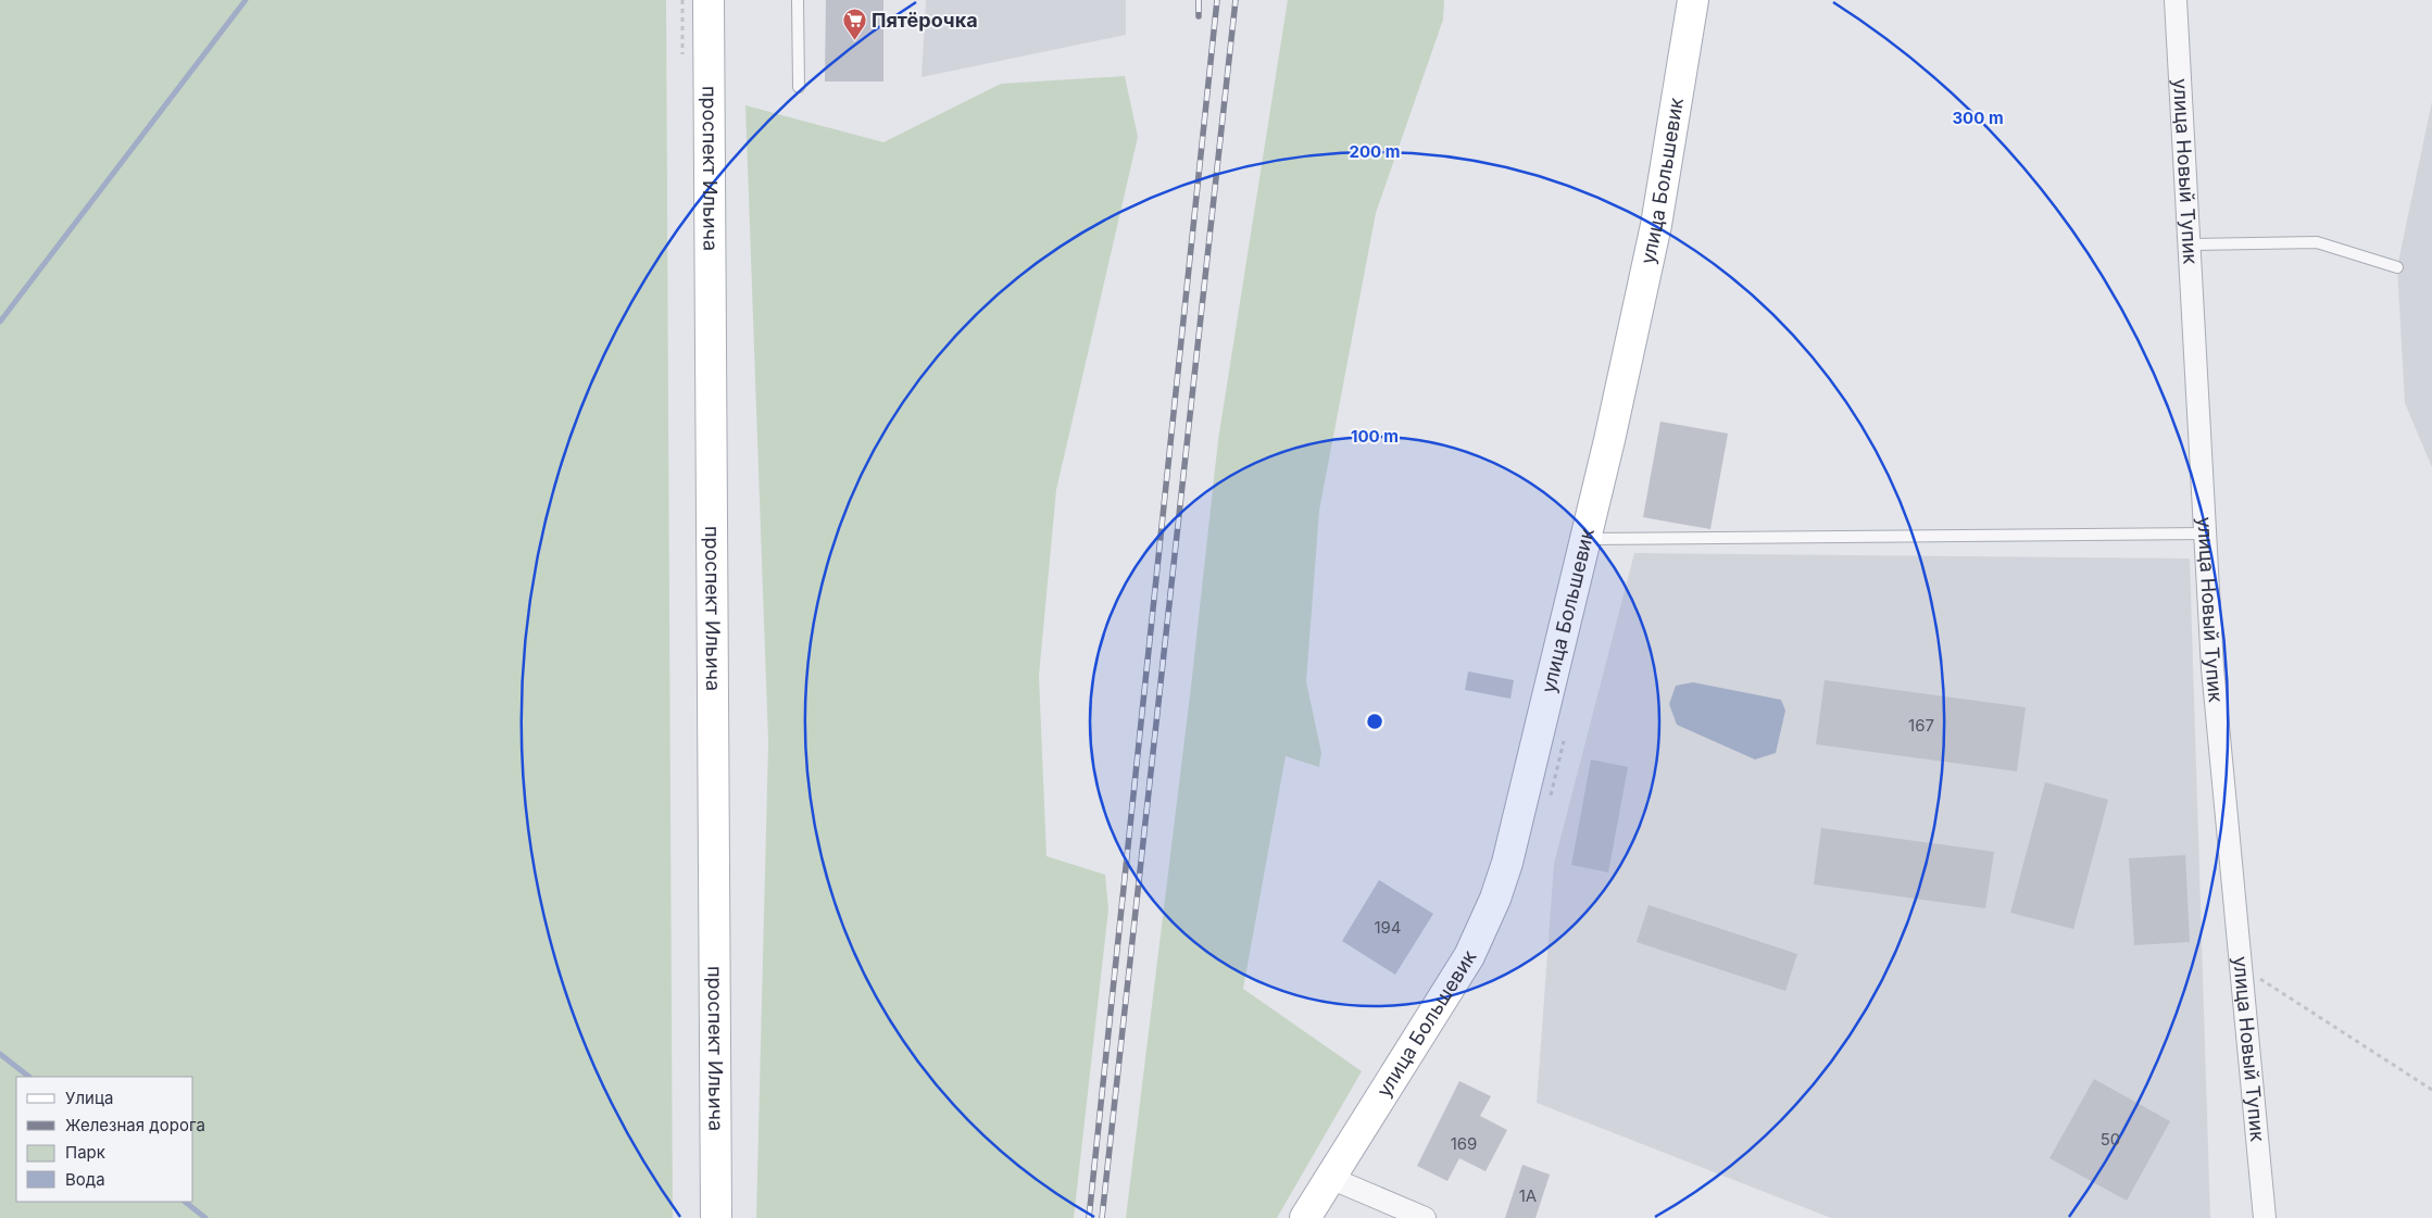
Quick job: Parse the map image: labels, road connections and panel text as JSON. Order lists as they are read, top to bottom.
{
  "streets": {
    "main road": ["проспект Ильича", "улица Большевик"],
    "street": ["улица Новый Тупик"]
  },
  "places": {
    "supermarket": ["Пятёрочка"]
  },
  "house_numbers": [
    "167",
    "194",
    "50",
    "169",
    "1А"
  ],
  "legend": [
    "Улица",
    "Железная дорога",
    "Парк",
    "Вода"
  ],
  "rings": ["300 m", "200 m", "100 m"]
}
